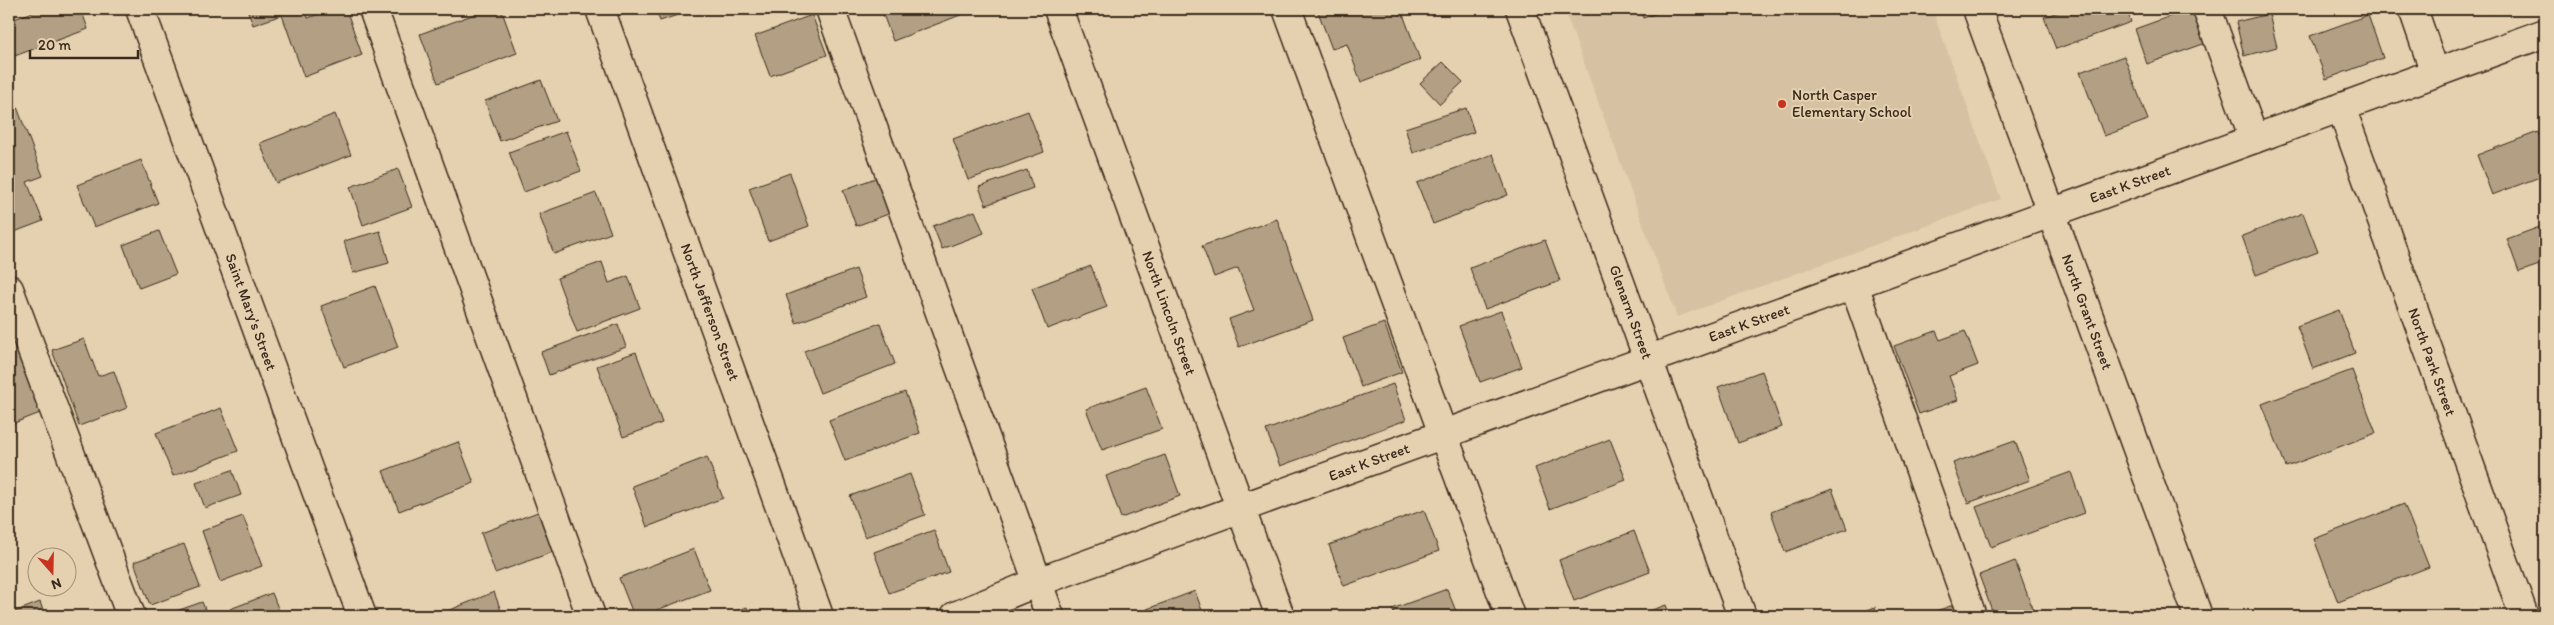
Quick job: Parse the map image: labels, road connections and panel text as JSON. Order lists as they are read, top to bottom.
{
  "streets": {
    "street": [
      "East K Street",
      "Saint Mary's Street",
      "North Jefferson Street",
      "Glenarm Street",
      "North Grant Street",
      "North Lincoln Street",
      "North Park Street"
    ]
  },
  "crossings": [
    ["East K Street", "Glenarm Street"],
    ["East K Street", "North Grant Street"],
    ["East K Street", "North Lincoln Street"],
    ["East K Street", "North Park Street"]
  ],
  "places": ["North Casper Elementary School"],
  "scale_bar": "20 m",
  "north": "bottom"
}
